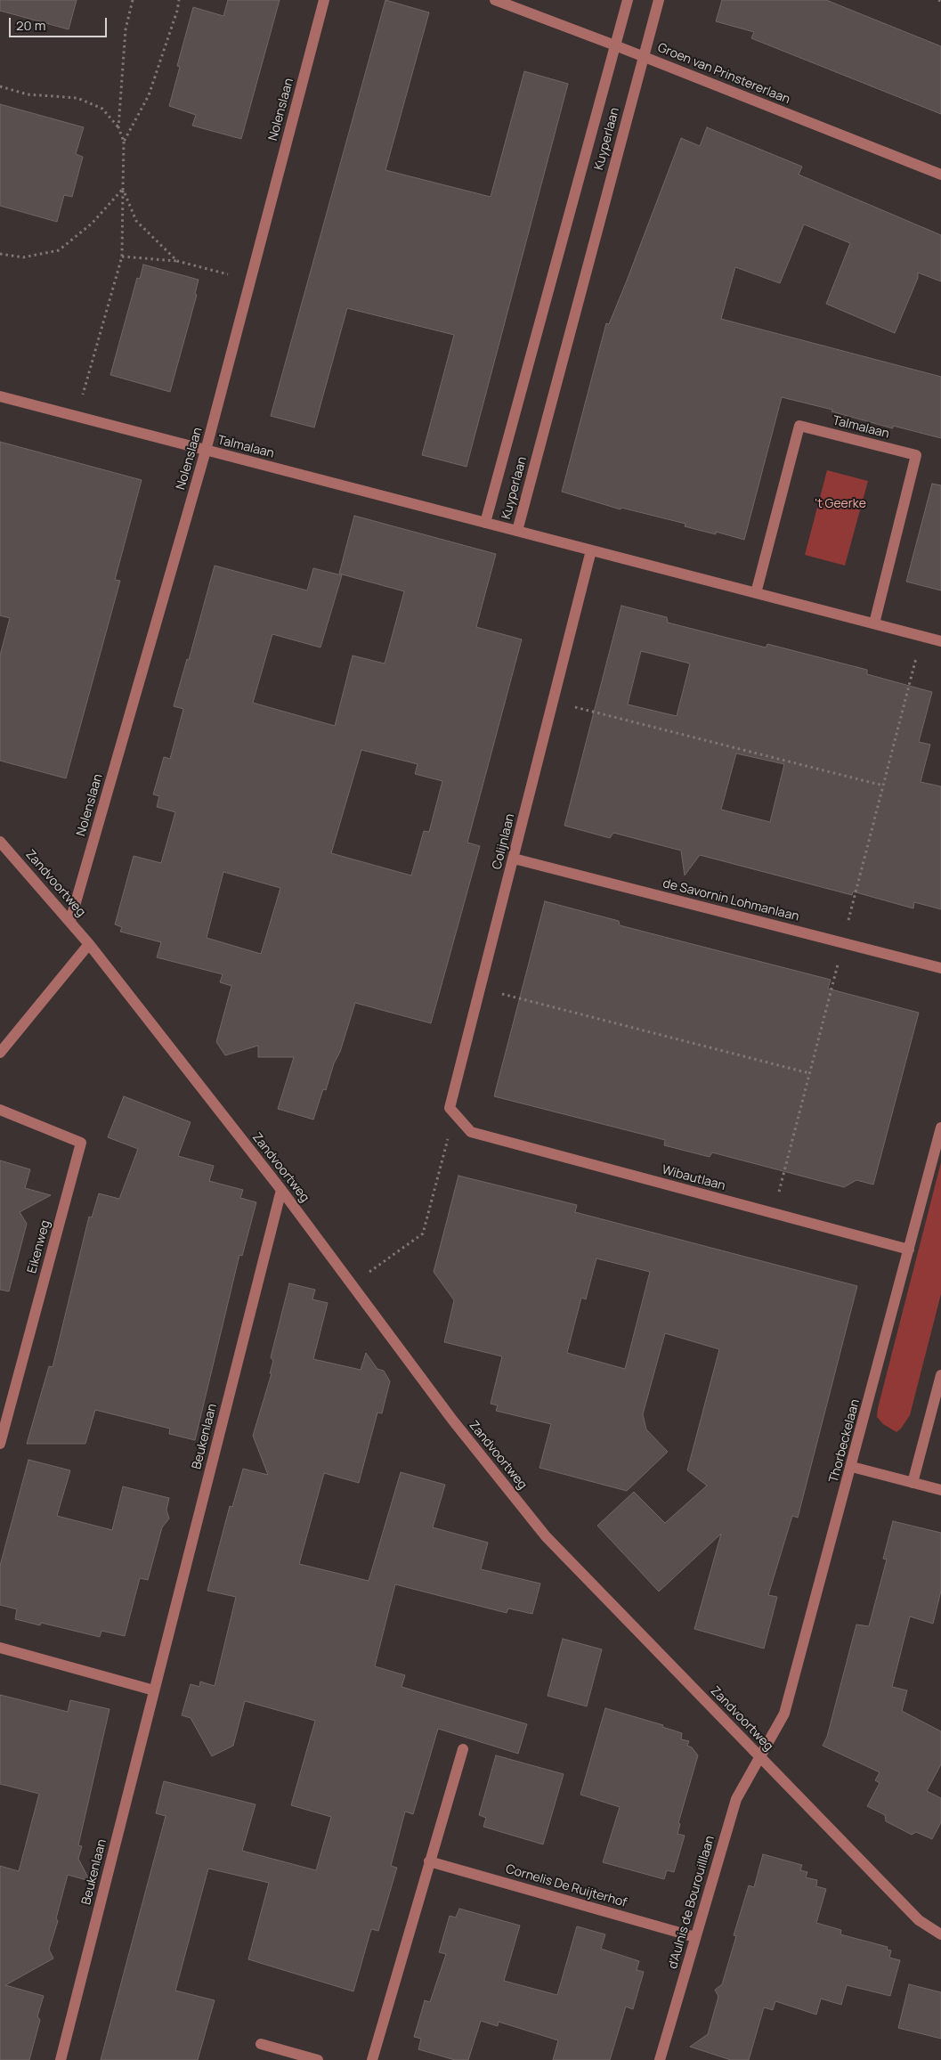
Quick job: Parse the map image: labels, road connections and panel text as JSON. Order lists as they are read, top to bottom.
{
  "streets": {
    "street": [
      "Groen van Prinstererlaan",
      "Nolenslaan",
      "Kuyperlaan",
      "Talmalaan",
      "Colijnlaan",
      "Zandvoortweg",
      "de Savornin Lohmanlaan",
      "Wibautlaan",
      "Eikenweg",
      "Beukenlaan",
      "Thorbeckelaan",
      "Cornelis De Ruijterhof",
      "d'Aulnis de Bourouilllaan"
    ]
  },
  "crossings": [
    ["Groen van Prinstererlaan", "Kuyperlaan"],
    ["Nolenslaan", "Talmalaan"],
    ["Nolenslaan", "Zandvoortweg"],
    ["Kuyperlaan", "Talmalaan"],
    ["Colijnlaan", "de Savornin Lohmanlaan"],
    ["Colijnlaan", "Wibautlaan"],
    ["Zandvoortweg", "Beukenlaan"],
    ["Zandvoortweg", "Thorbeckelaan"],
    ["Zandvoortweg", "d'Aulnis de Bourouilllaan"],
    ["Wibautlaan", "Thorbeckelaan"],
    ["Thorbeckelaan", "d'Aulnis de Bourouilllaan"],
    ["Cornelis De Ruijterhof", "d'Aulnis de Bourouilllaan"]
  ],
  "parks": ["'t Geerke"],
  "scale_bar": "20 m"
}
